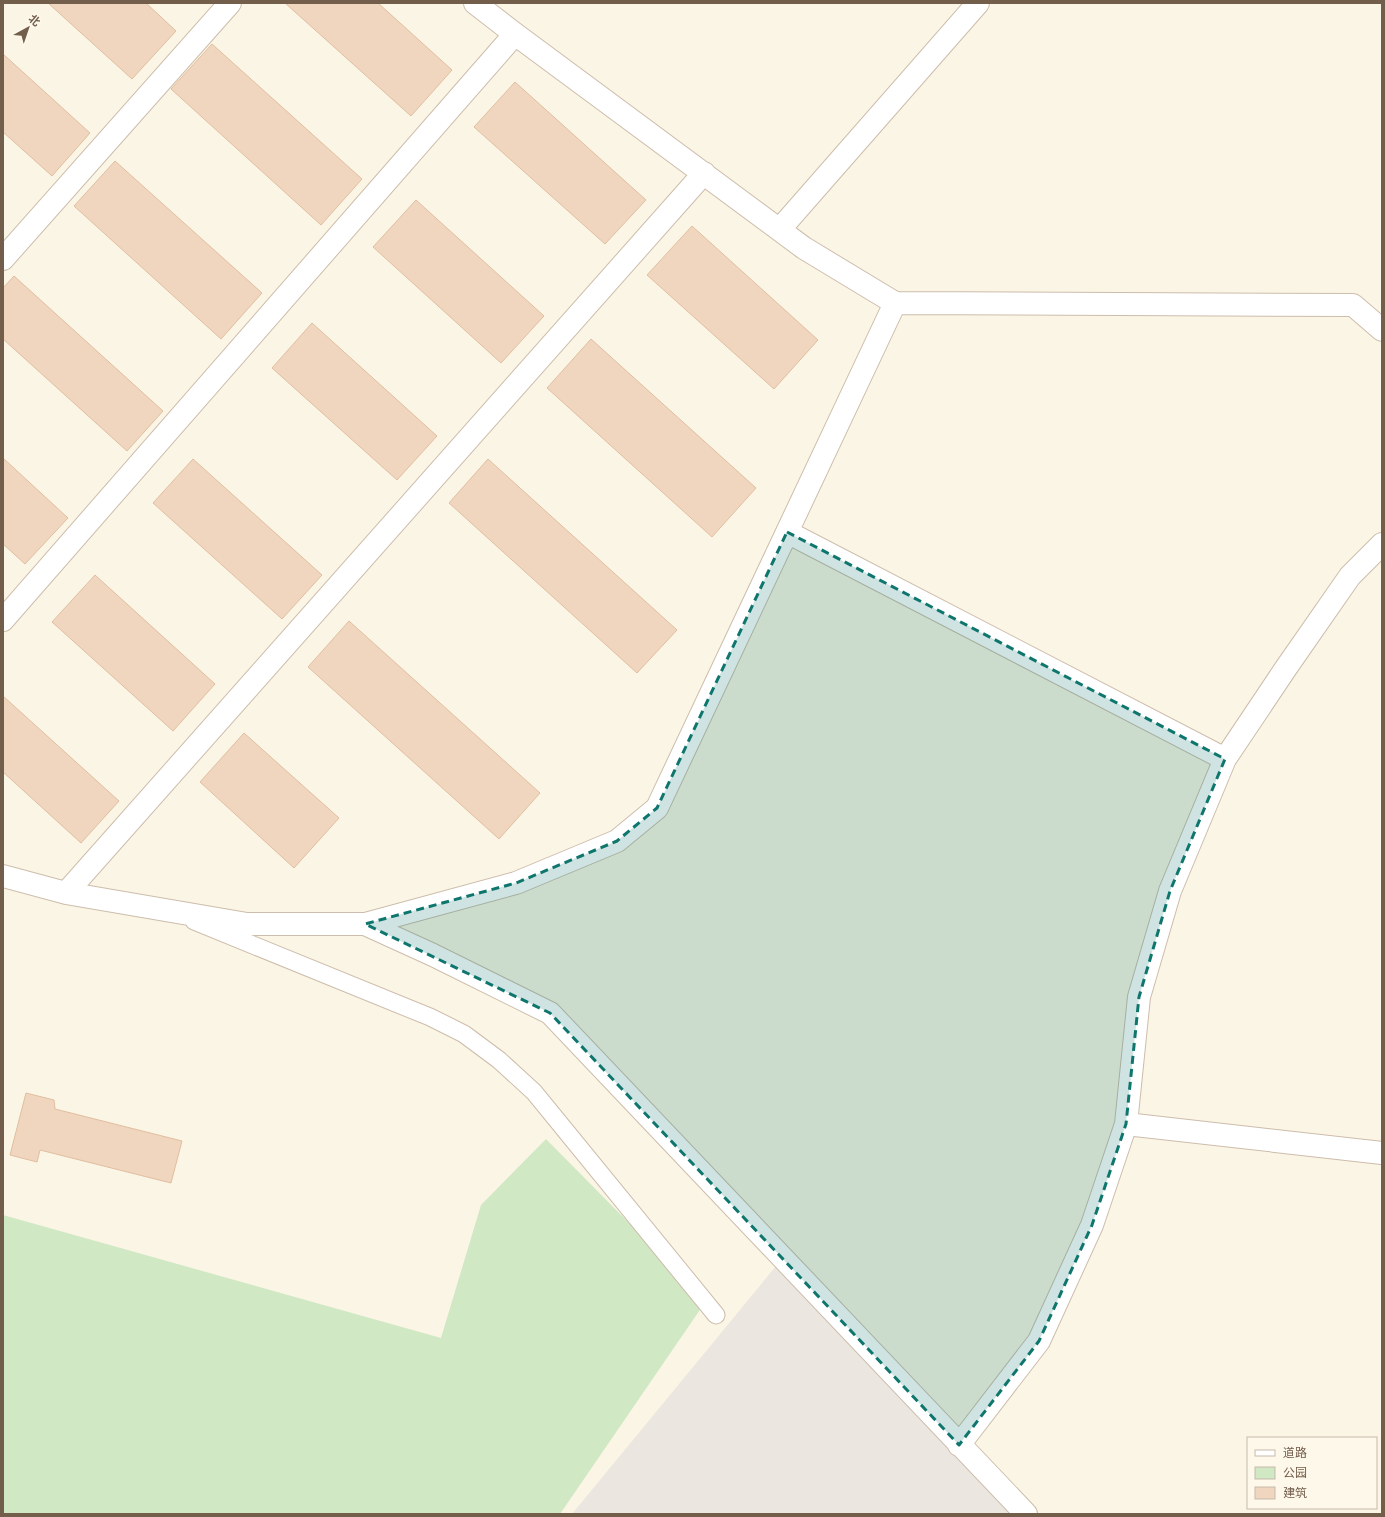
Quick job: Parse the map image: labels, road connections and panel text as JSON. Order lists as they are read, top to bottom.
{
  "legend": ["道路", "公园", "建筑"],
  "north": "top right"
}
